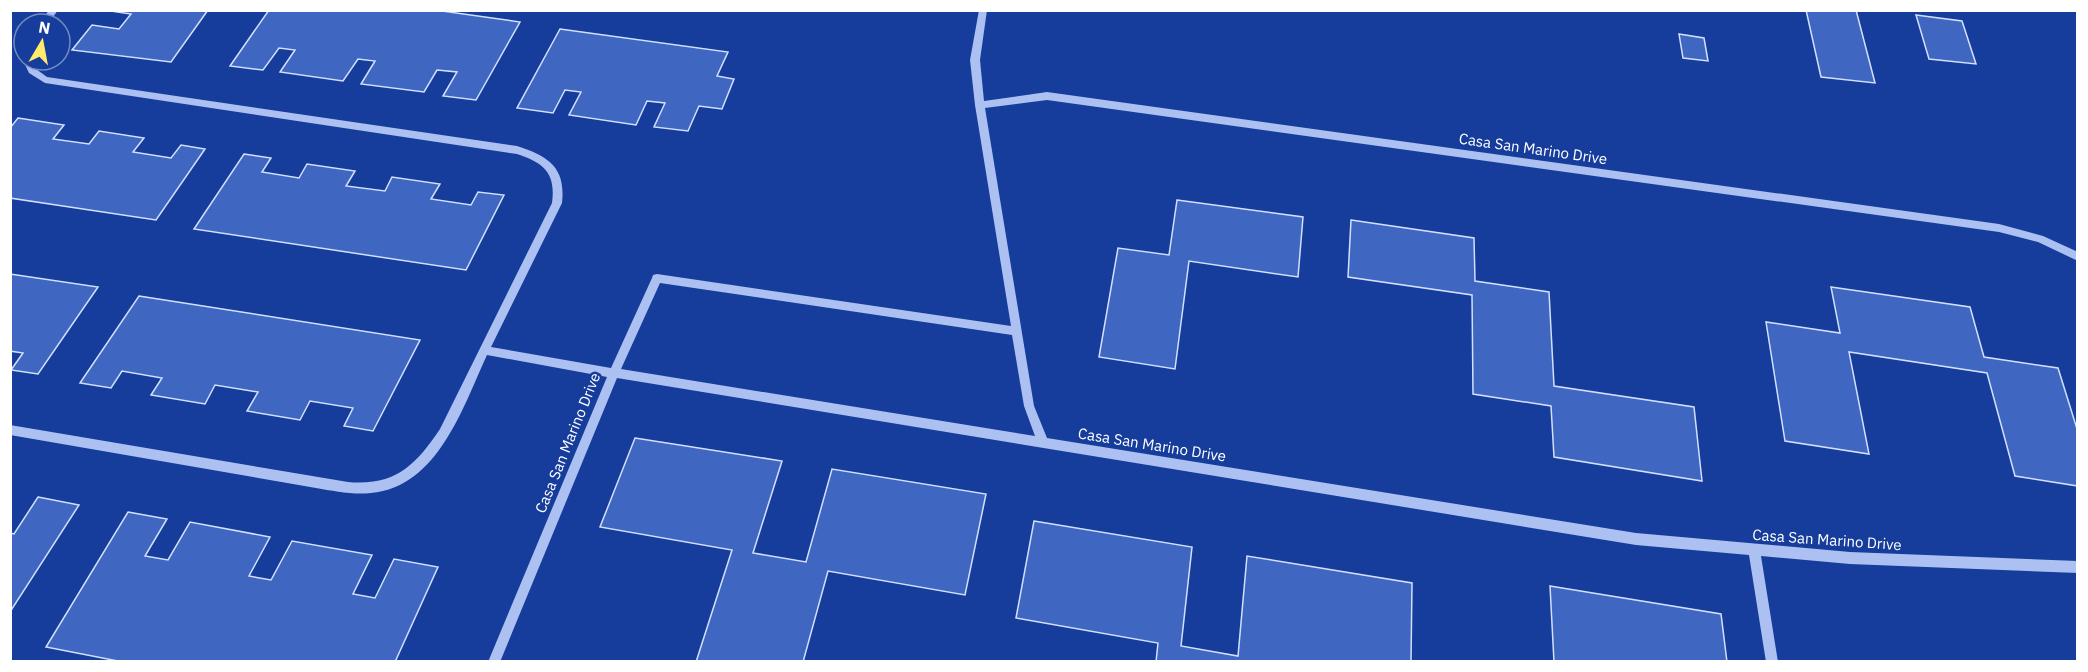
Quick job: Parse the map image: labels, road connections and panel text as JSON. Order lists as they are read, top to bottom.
{
  "streets": {
    "street": ["Casa San Marino Drive"]
  },
  "north": "top"
}
